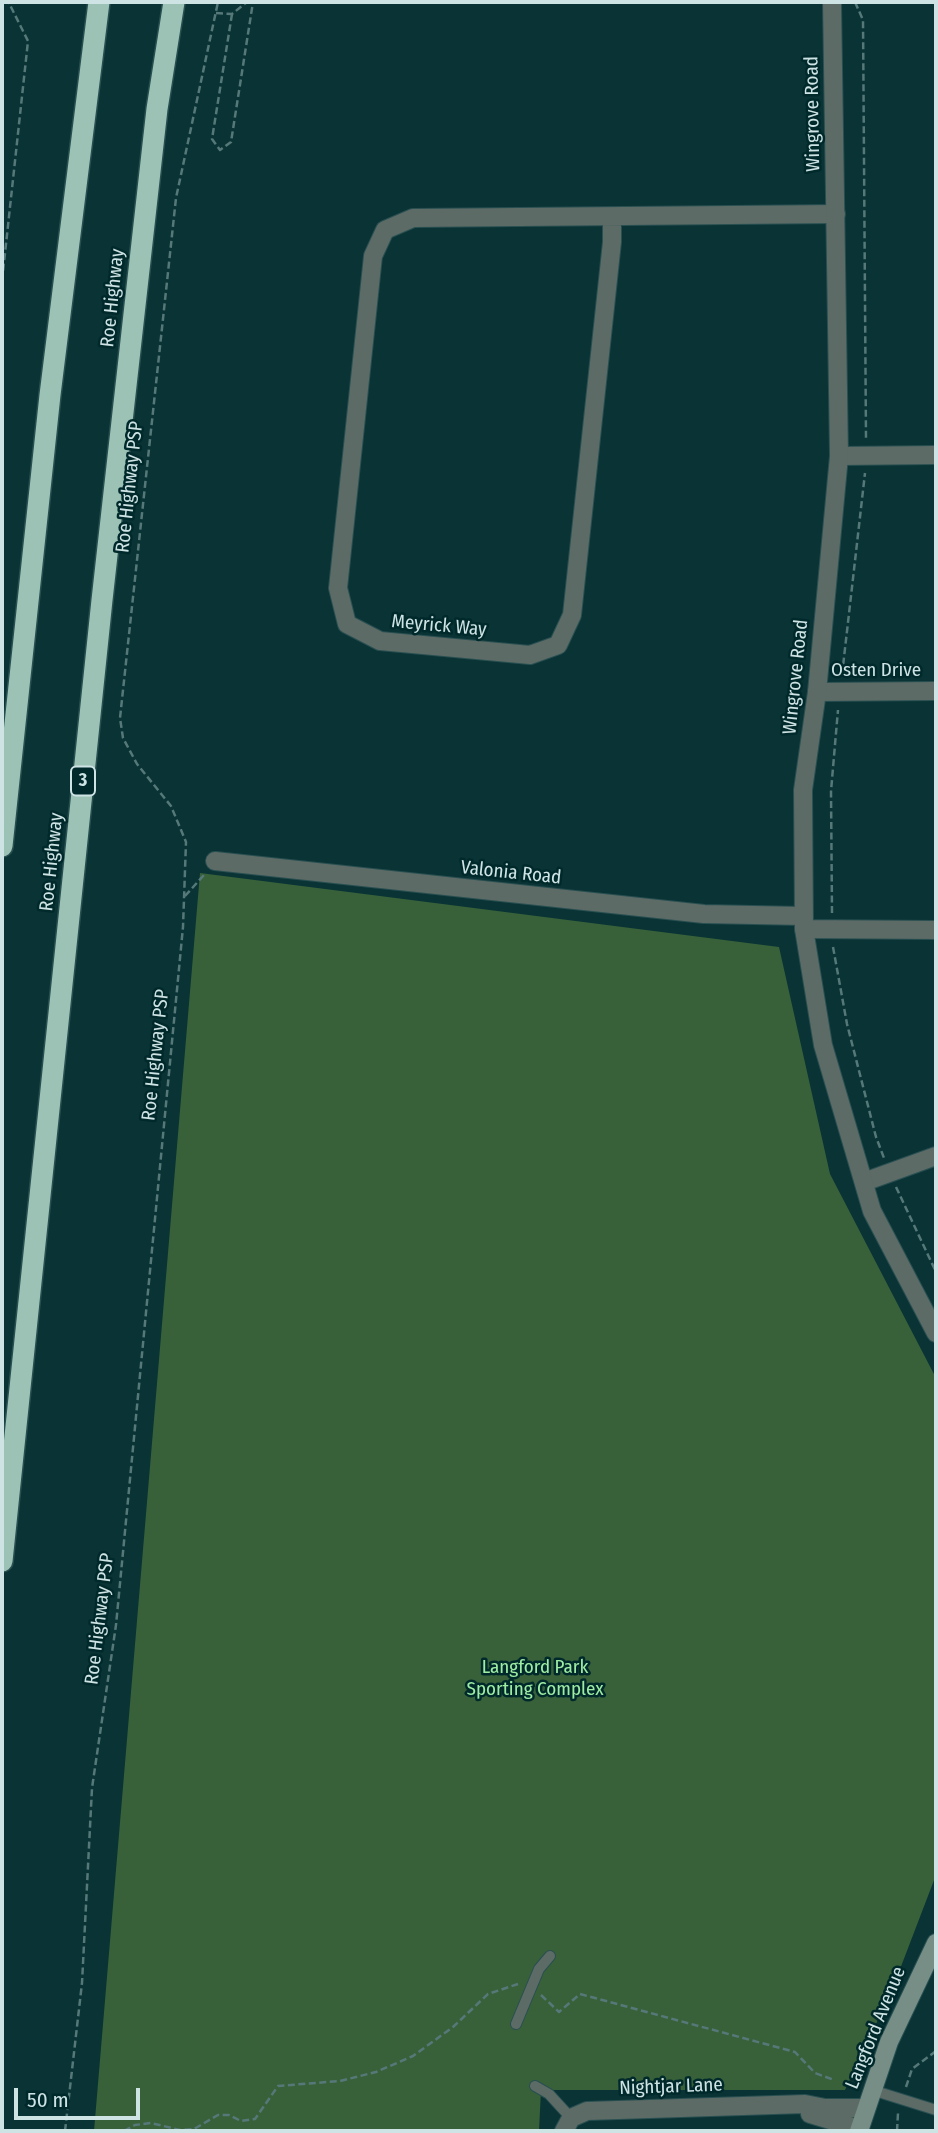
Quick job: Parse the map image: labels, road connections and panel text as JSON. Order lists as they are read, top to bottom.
{
  "streets": {
    "highway": ["Roe Highway", "3"],
    "main road": ["Langford Avenue"],
    "street": [
      "Wingrove Road",
      "Meyrick Way",
      "Osten Drive",
      "Valonia Road",
      "Nightjar Lane"
    ],
    "path": ["Roe Highway PSP"]
  },
  "crossings": [
    ["Wingrove Road", "Meyrick Way"],
    ["Wingrove Road", "Osten Drive"],
    ["Wingrove Road", "Valonia Road"],
    ["Langford Avenue", "Nightjar Lane"]
  ],
  "parks": ["Langford Park Sporting Complex"],
  "scale_bar": "50 m"
}
